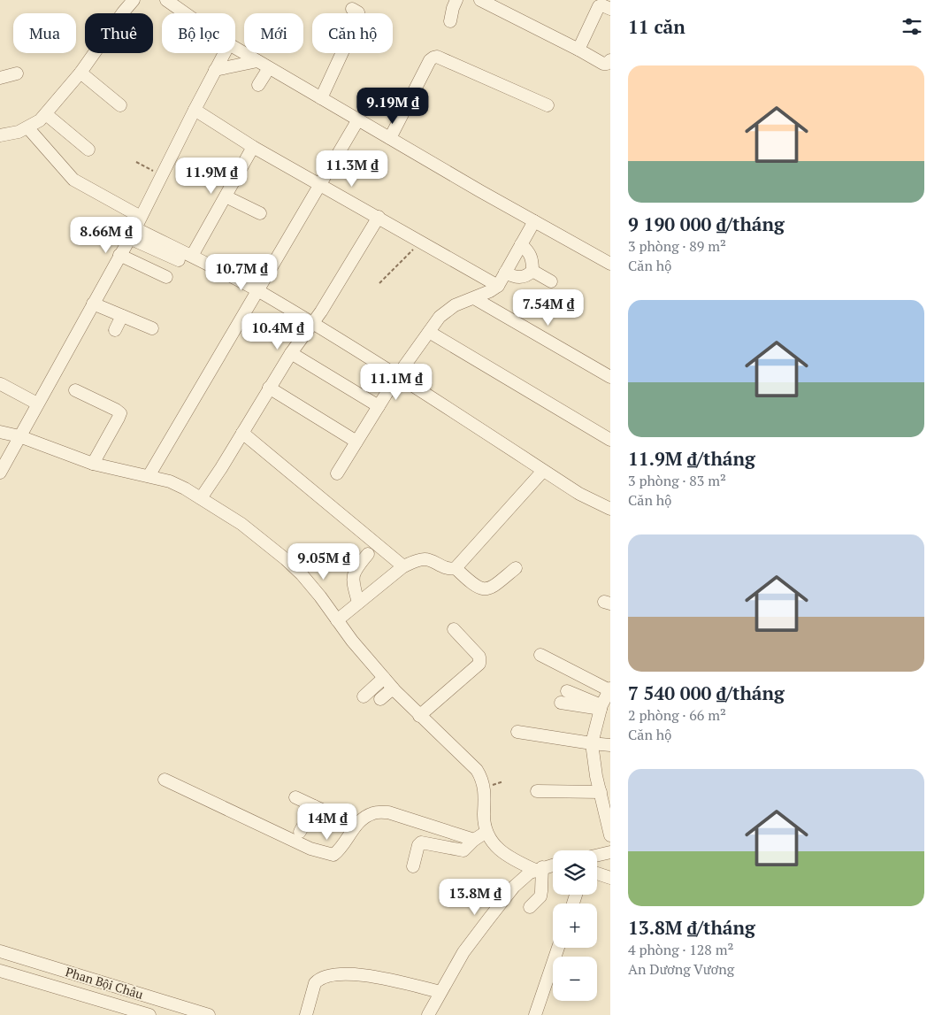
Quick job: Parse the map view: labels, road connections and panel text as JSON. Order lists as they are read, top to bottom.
{
  "streets": {
    "street": ["Phan Bội Châu"]
  },
  "page": {
    "heading": "11 căn",
    "chip": [
      "Mua",
      "Thuê",
      "Bộ lọc",
      "Mới",
      "Căn hộ"
    ],
    "list": [
      {
        "name": "9 190 000 ₫/tháng",
        "note": "3 phòng · 89 m² · Căn hộ"
      },
      {
        "name": "11.9M ₫/tháng",
        "note": "3 phòng · 83 m² · Căn hộ"
      },
      {
        "name": "7 540 000 ₫/tháng",
        "note": "2 phòng · 66 m² · Căn hộ"
      },
      {
        "name": "13.8M ₫/tháng",
        "note": "4 phòng · 128 m² · An Dương Vương"
      }
    ],
    "price": [
      "9.19M ₫",
      "11.3M ₫",
      "11.9M ₫",
      "8.66M ₫",
      "10.7M ₫",
      "7.54M ₫",
      "10.4M ₫",
      "11.1M ₫",
      "9.05M ₫",
      "14M ₫",
      "13.8M ₫"
    ],
    "map_buttons": ["+", "−"]
  }
}
